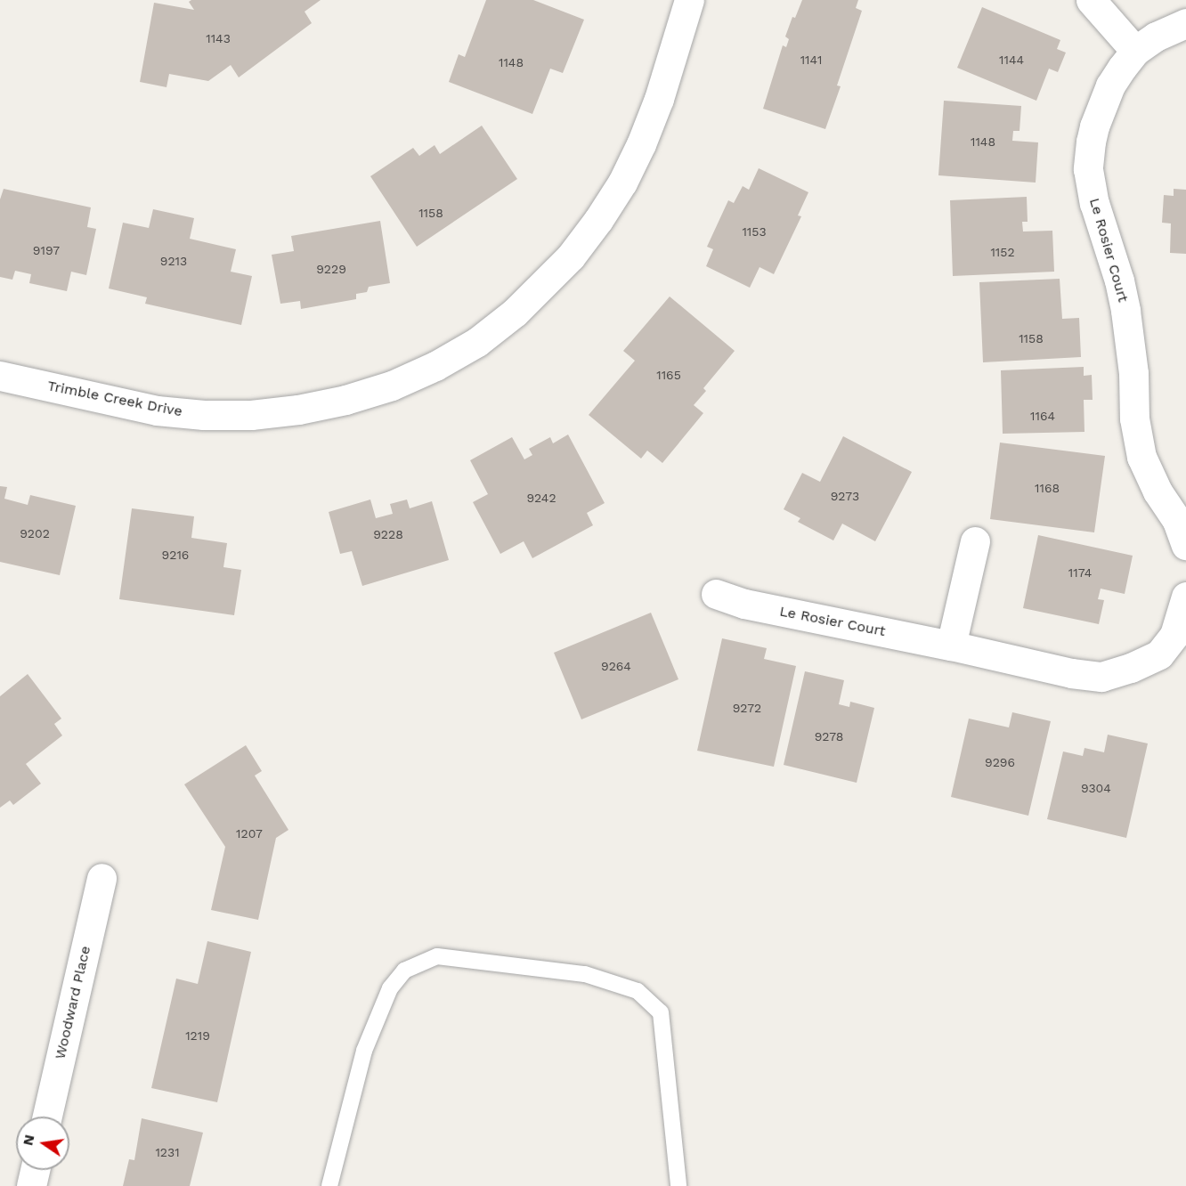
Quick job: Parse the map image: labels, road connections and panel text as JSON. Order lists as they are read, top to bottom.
{
  "streets": {
    "street": ["Le Rosier Court", "Trimble Creek Drive", "Woodward Place"]
  },
  "house_numbers": [
    "1143",
    "1141",
    "1144",
    "1148",
    "1148",
    "1158",
    "1153",
    "9197",
    "1152",
    "9213",
    "9229",
    "1158",
    "1165",
    "1164",
    "1168",
    "9273",
    "9242",
    "9202",
    "9228",
    "9216",
    "1174",
    "9264",
    "9272",
    "9278",
    "9296",
    "9304",
    "1207",
    "1219",
    "1231"
  ],
  "north": "left"
}
